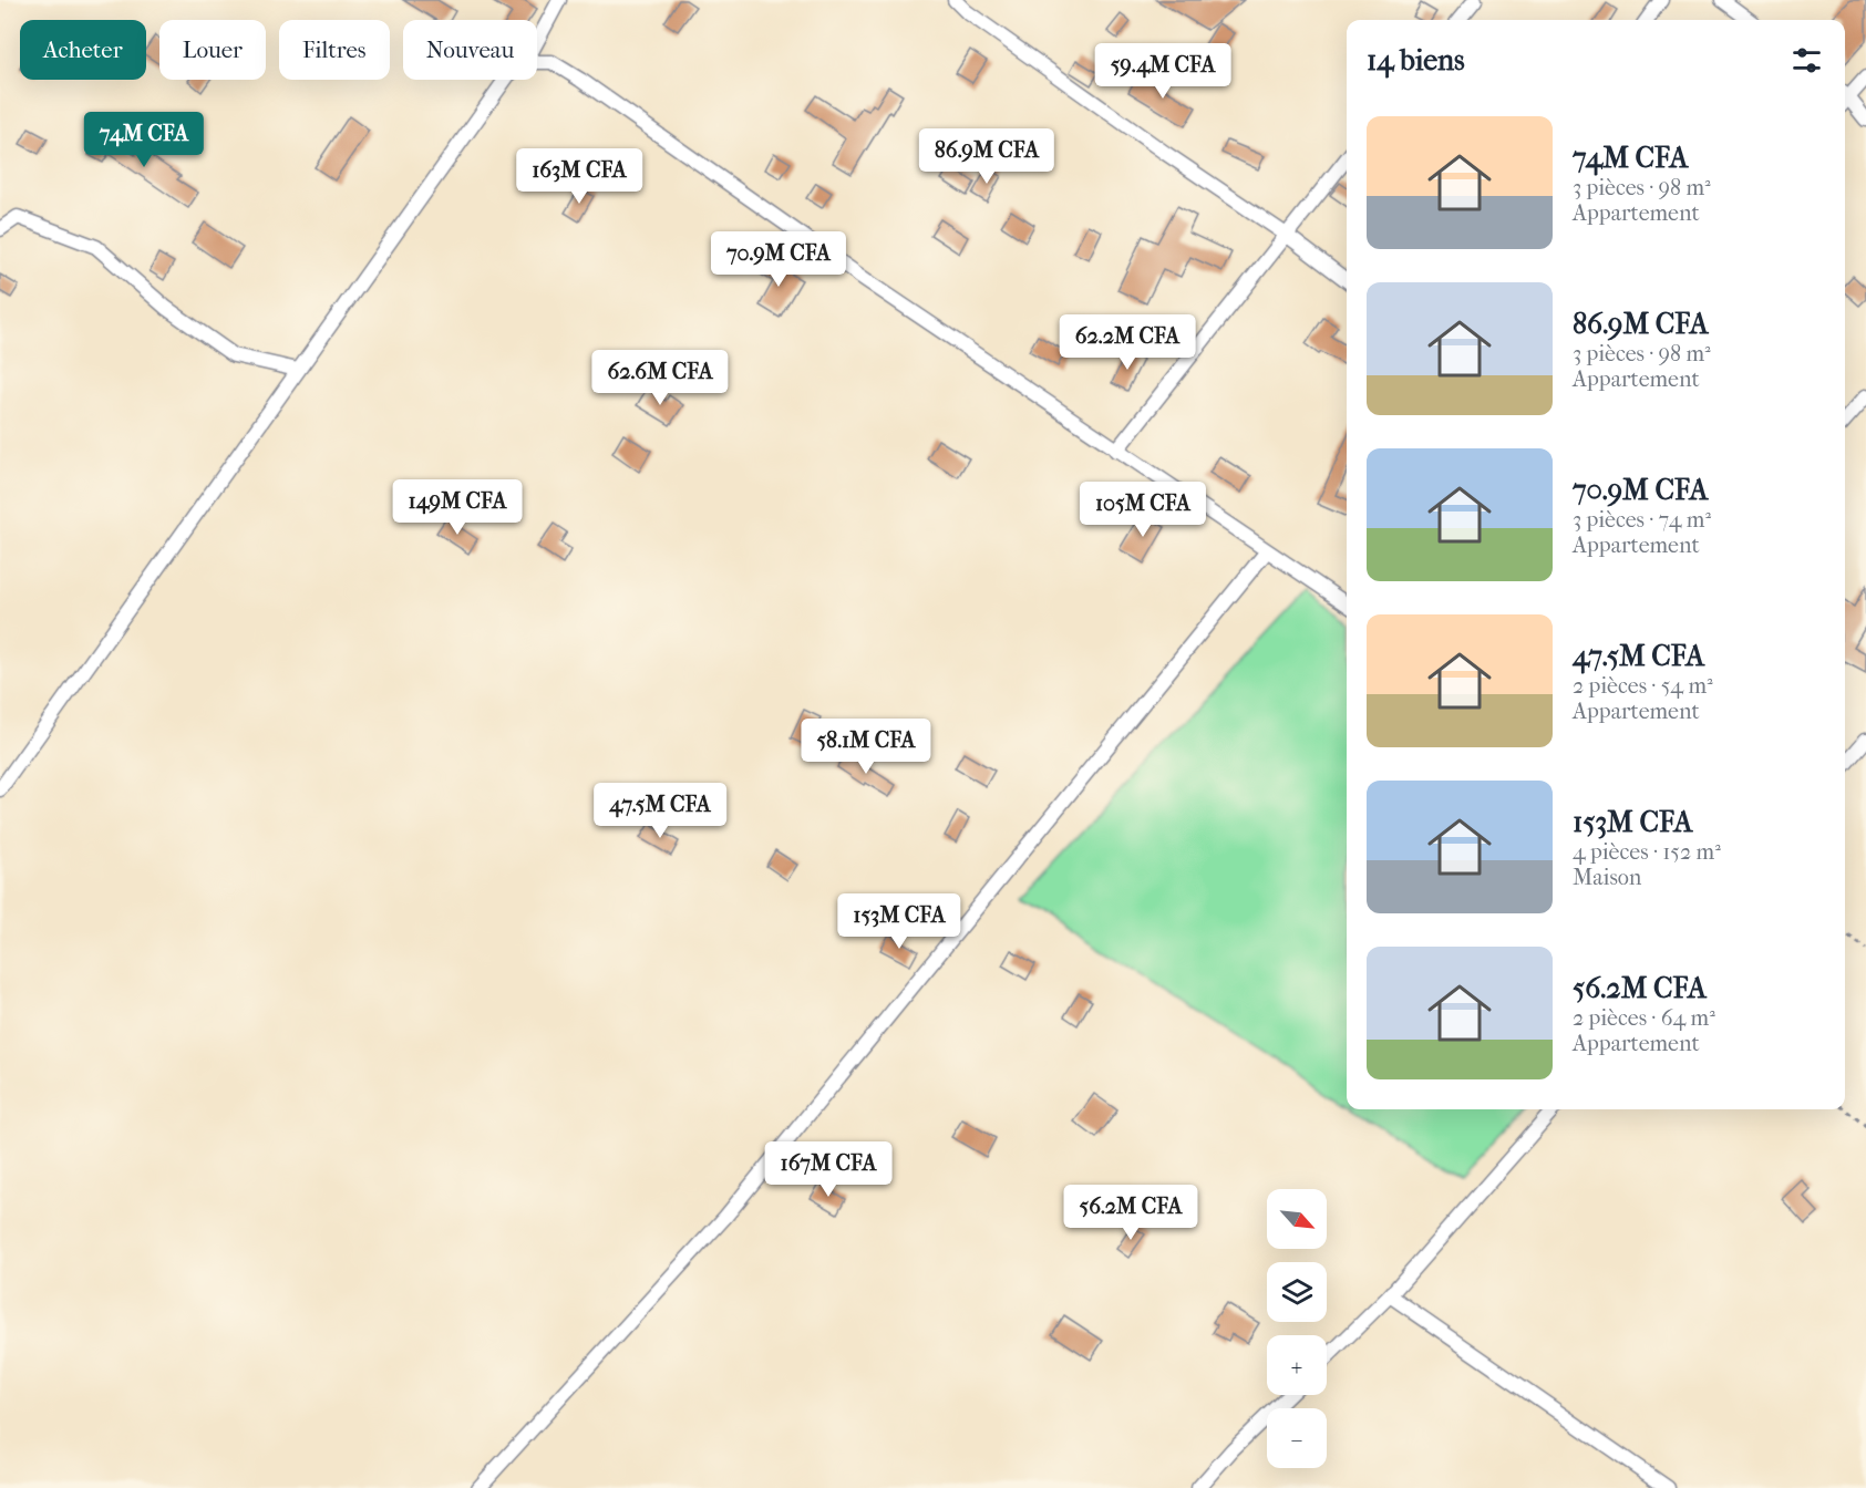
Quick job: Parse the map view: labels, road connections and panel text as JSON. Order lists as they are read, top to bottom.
{
  "north": "bottom right",
  "page": {
    "chip": [
      "Acheter",
      "Louer",
      "Filtres",
      "Nouveau"
    ],
    "heading": "14 biens",
    "price": [
      "59.4M CFA",
      "74M CFA",
      "86.9M CFA",
      "163M CFA",
      "70.9M CFA",
      "62.2M CFA",
      "62.6M CFA",
      "149M CFA",
      "105M CFA",
      "58.1M CFA",
      "47.5M CFA",
      "153M CFA",
      "167M CFA",
      "56.2M CFA"
    ],
    "list": [
      {
        "name": "74M CFA",
        "note": "3 pièces · 98 m² · Appartement"
      },
      {
        "name": "86.9M CFA",
        "note": "3 pièces · 98 m² · Appartement"
      },
      {
        "name": "70.9M CFA",
        "note": "3 pièces · 74 m² · Appartement"
      },
      {
        "name": "47.5M CFA",
        "note": "2 pièces · 54 m² · Appartement"
      },
      {
        "name": "153M CFA",
        "note": "4 pièces · 152 m² · Maison"
      },
      {
        "name": "56.2M CFA",
        "note": "2 pièces · 64 m² · Appartement"
      }
    ],
    "map_buttons": ["+", "−"]
  }
}
